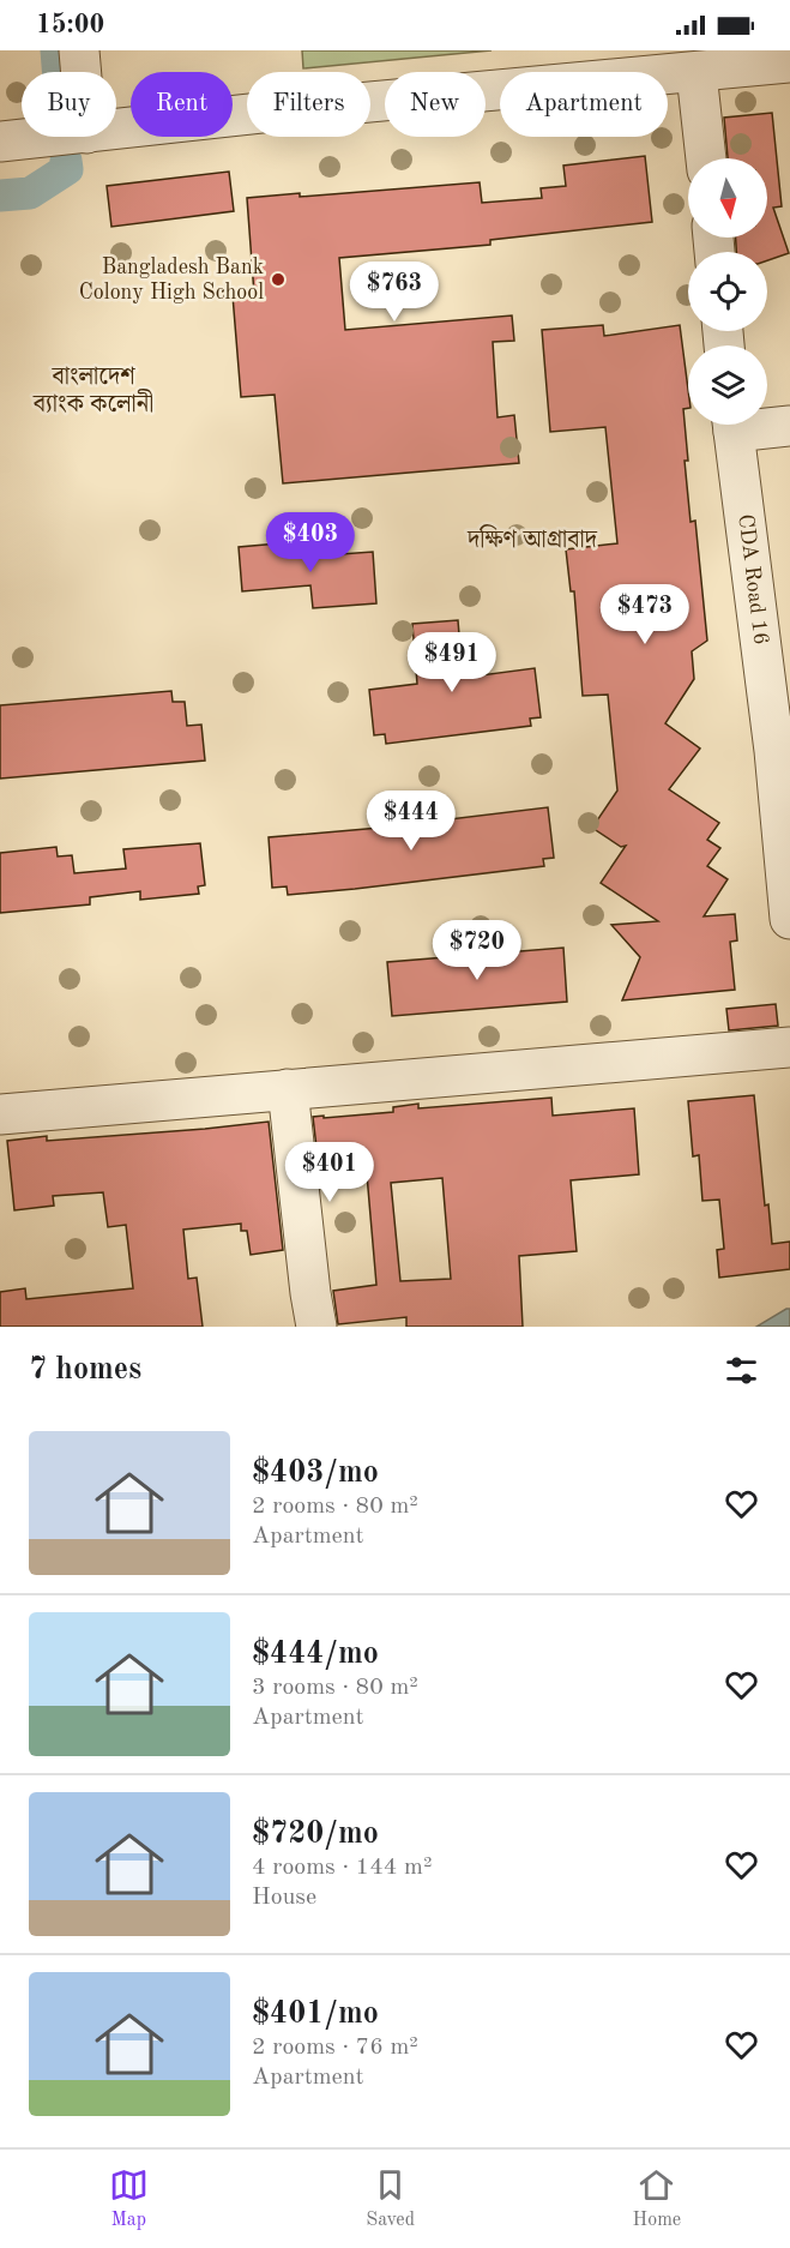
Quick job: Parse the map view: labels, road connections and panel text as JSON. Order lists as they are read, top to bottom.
{
  "streets": {
    "street": ["CDA Road 16"]
  },
  "districts": ["বাংলাদেশ ব্যাংক কলোনী", "দক্ষিণ আগ্রাবাদ"],
  "places": ["Bangladesh Bank Colony High School"],
  "north": "bottom",
  "page": {
    "status": "15:00",
    "chip": [
      "Buy",
      "Rent",
      "Filters",
      "New",
      "Apartment"
    ],
    "price": [
      "$763",
      "$403",
      "$473",
      "$491",
      "$444",
      "$720",
      "$401"
    ],
    "heading": "7 homes",
    "list": [
      {
        "name": "$403/mo",
        "note": "2 rooms · 80 m² · Apartment"
      },
      {
        "name": "$444/mo",
        "note": "3 rooms · 80 m² · Apartment"
      },
      {
        "name": "$720/mo",
        "note": "4 rooms · 144 m² · House"
      },
      {
        "name": "$401/mo",
        "note": "2 rooms · 76 m² · Apartment"
      }
    ],
    "tabs": ["Map", "Saved", "Home"]
  }
}
